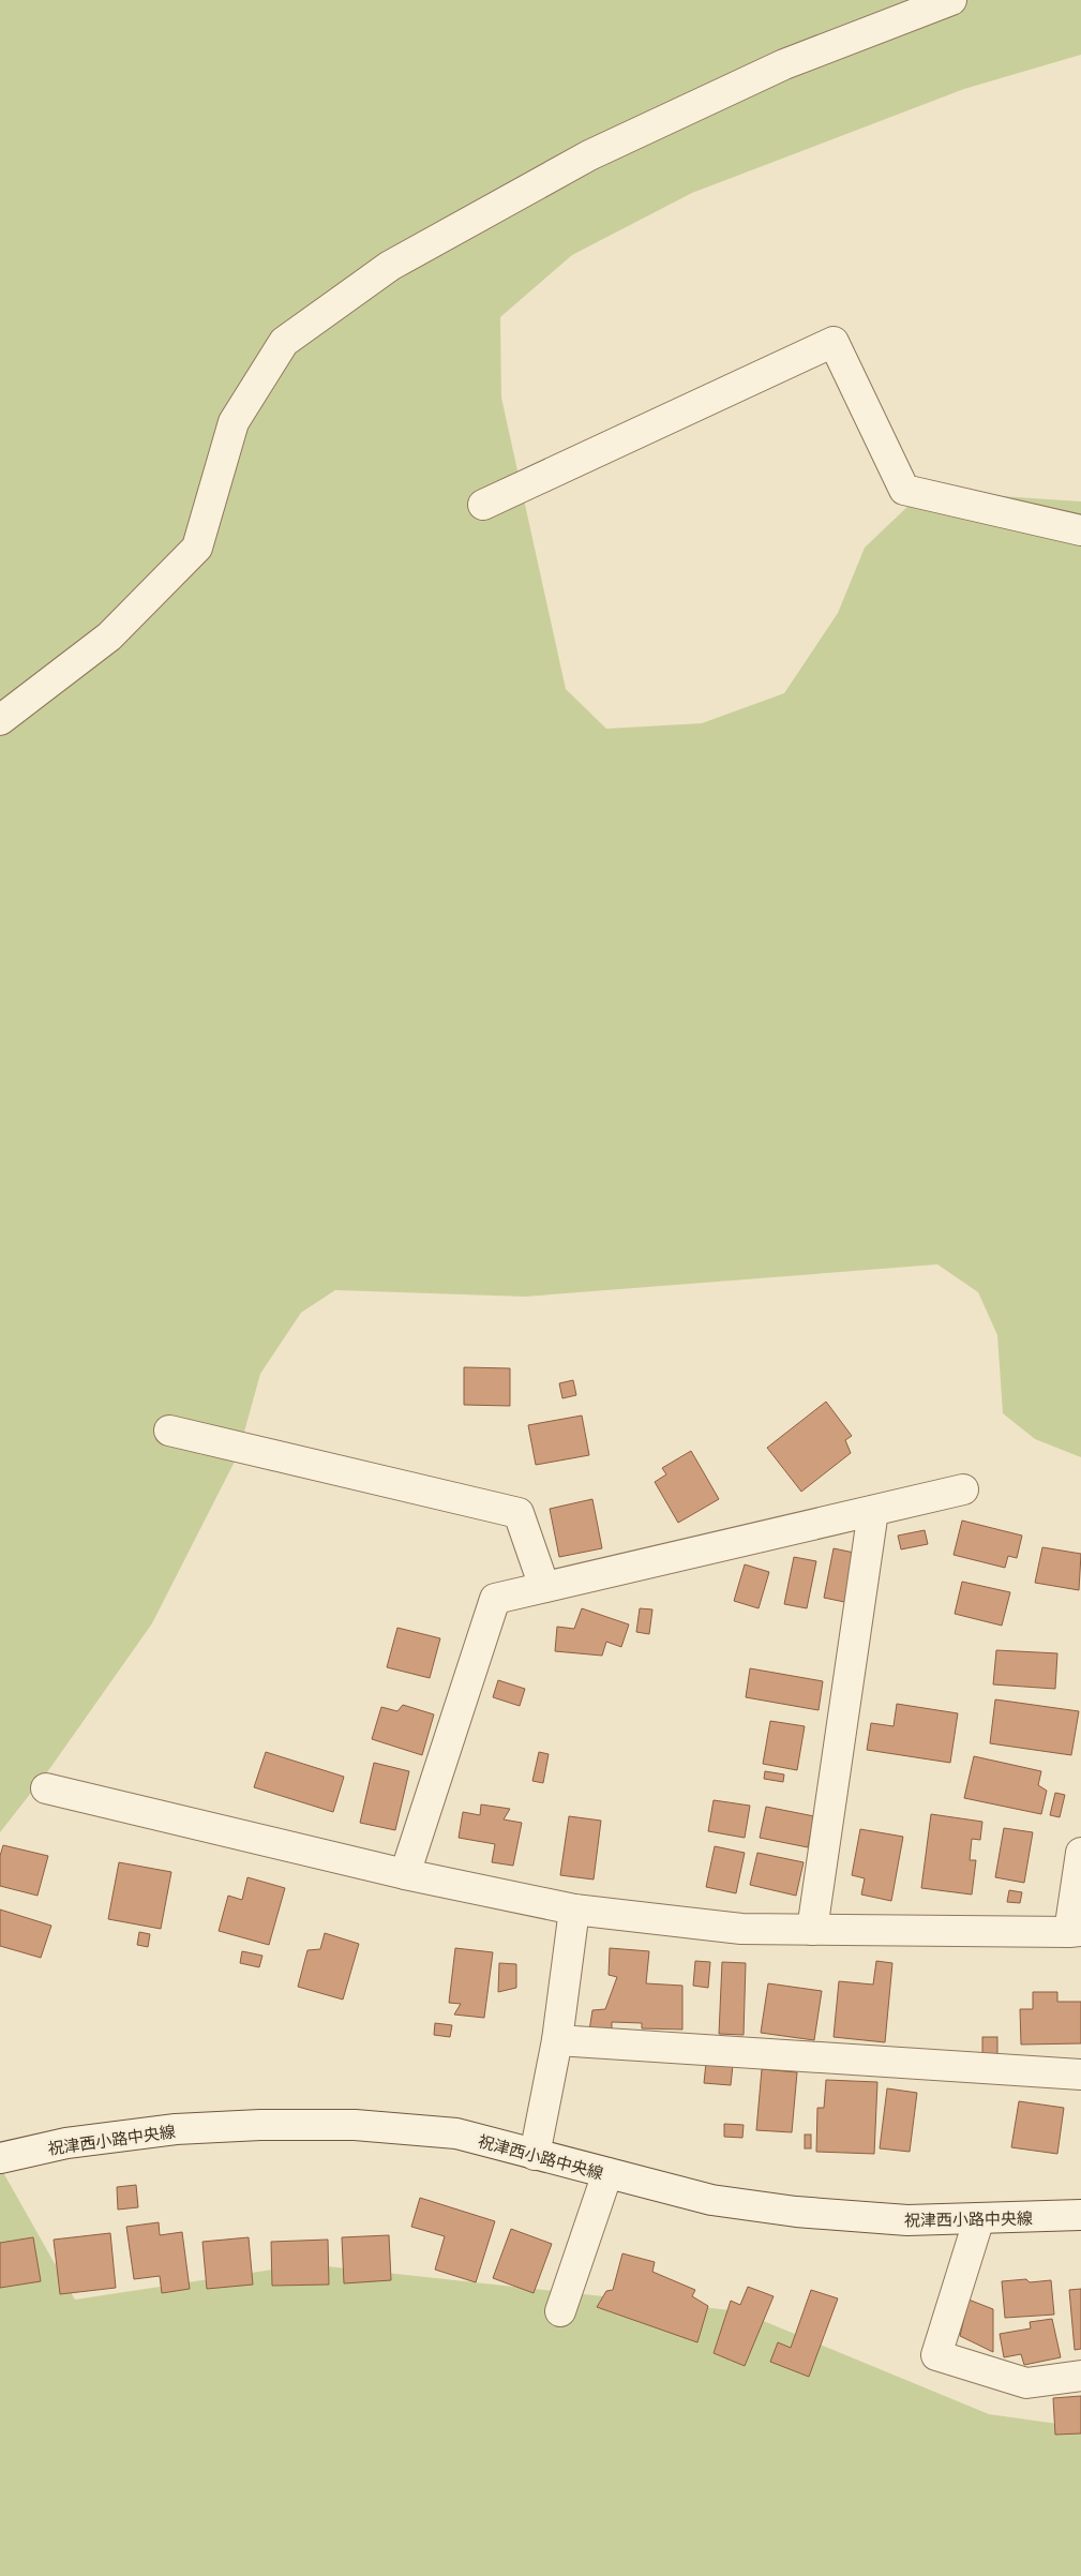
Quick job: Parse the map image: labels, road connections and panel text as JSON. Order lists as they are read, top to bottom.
{
  "streets": {
    "street": ["祝津西小路中央線"]
  }
}
